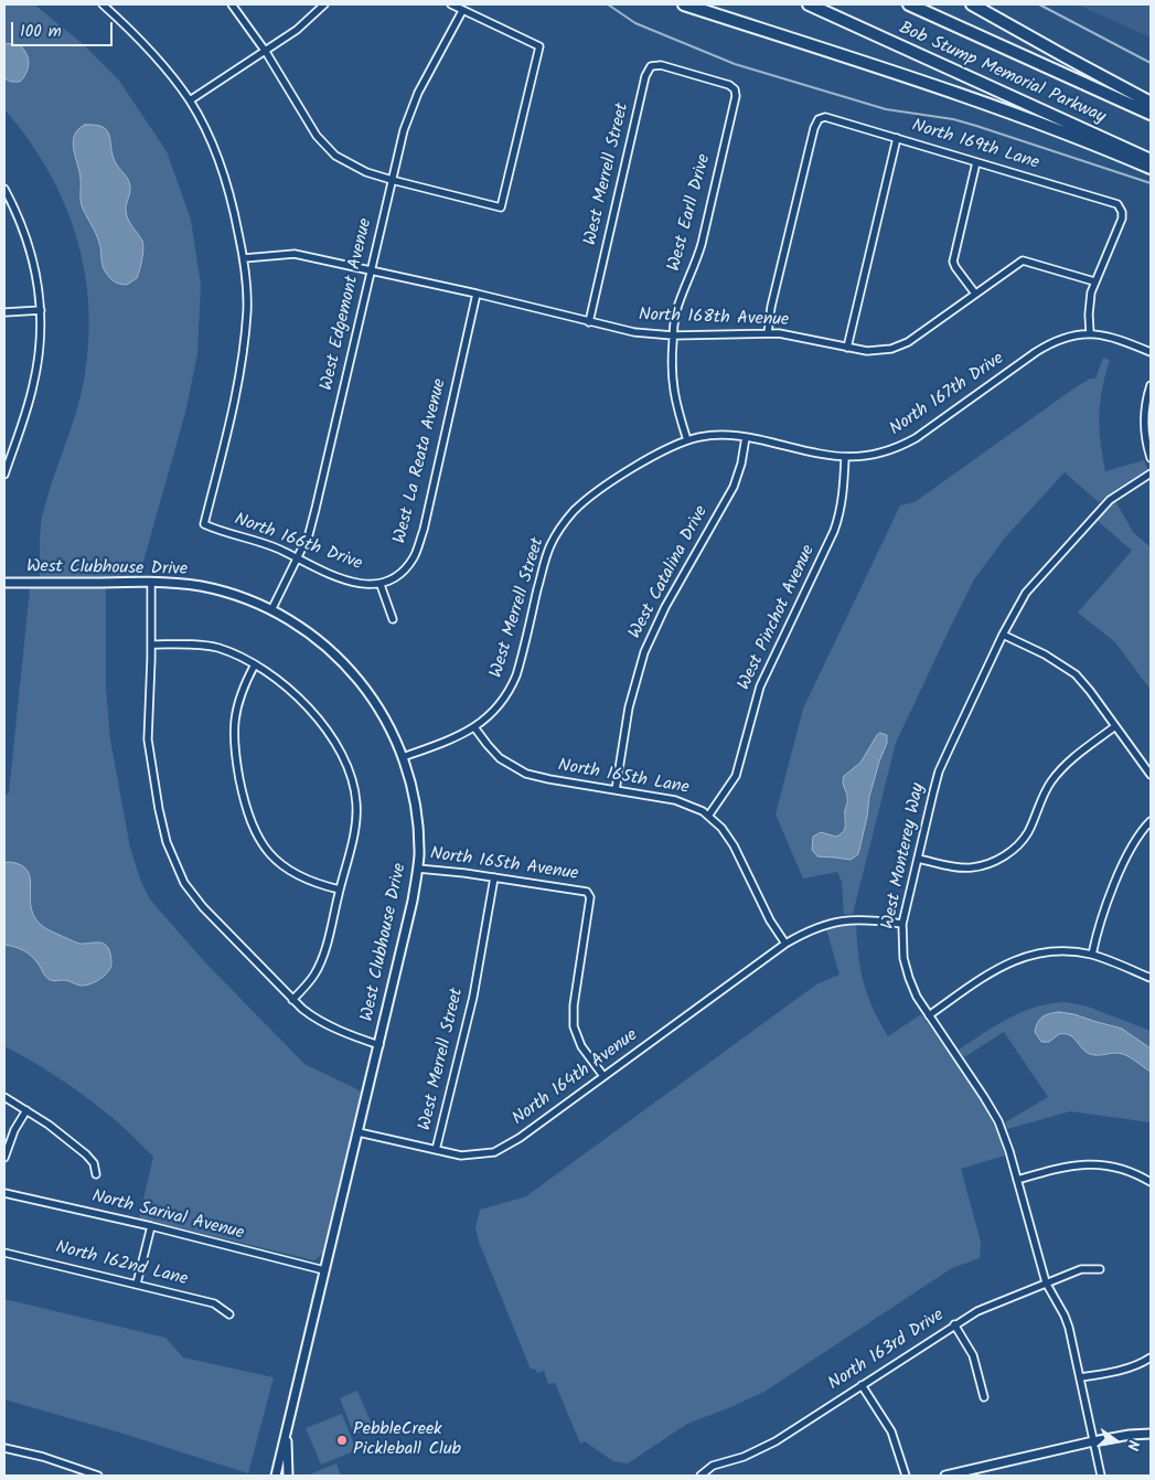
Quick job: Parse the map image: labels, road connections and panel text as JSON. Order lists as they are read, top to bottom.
{
  "streets": {
    "highway": ["Bob Stump Memorial Parkway"],
    "street": [
      "North 169th Lane",
      "West Merrell Street",
      "West Earll Drive",
      "West Edgemont Avenue",
      "North 168th Avenue",
      "North 167th Drive",
      "West La Reata Avenue",
      "North 166th Drive",
      "West Clubhouse Drive",
      "West Catalina Drive",
      "West Pinchot Avenue",
      "North 165th Lane",
      "West Monterey Way",
      "North 165th Avenue",
      "North 164th Avenue",
      "North Sarival Avenue",
      "North 162nd Lane",
      "North 163rd Drive"
    ]
  },
  "crossings": [
    ["North 169th Lane", "North 168th Avenue"],
    ["West Merrell Street", "West Earll Drive"],
    ["West Merrell Street", "North 168th Avenue"],
    ["West Merrell Street", "North 167th Drive"],
    ["West Merrell Street", "West Clubhouse Drive"],
    ["West Merrell Street", "North 165th Lane"],
    ["West Merrell Street", "North 165th Avenue"],
    ["West Merrell Street", "North 164th Avenue"],
    ["West Earll Drive", "North 168th Avenue"],
    ["West Earll Drive", "North 167th Drive"],
    ["West Edgemont Avenue", "North 168th Avenue"],
    ["West Edgemont Avenue", "North 166th Drive"],
    ["West Edgemont Avenue", "West Clubhouse Drive"],
    ["North 168th Avenue", "West La Reata Avenue"],
    ["North 168th Avenue", "North 166th Drive"],
    ["North 167th Drive", "West Catalina Drive"],
    ["North 167th Drive", "West Pinchot Avenue"],
    ["West La Reata Avenue", "North 166th Drive"],
    ["West Clubhouse Drive", "North 165th Avenue"],
    ["West Clubhouse Drive", "North 164th Avenue"],
    ["West Clubhouse Drive", "North Sarival Avenue"],
    ["West Catalina Drive", "North 165th Lane"],
    ["West Pinchot Avenue", "North 165th Lane"],
    ["North 165th Lane", "North 164th Avenue"],
    ["West Monterey Way", "North 163rd Drive"],
    ["North 165th Avenue", "North 164th Avenue"]
  ],
  "places": ["PebbleCreek Pickleball Club"],
  "scale_bar": "100 m",
  "north": "right"
}
